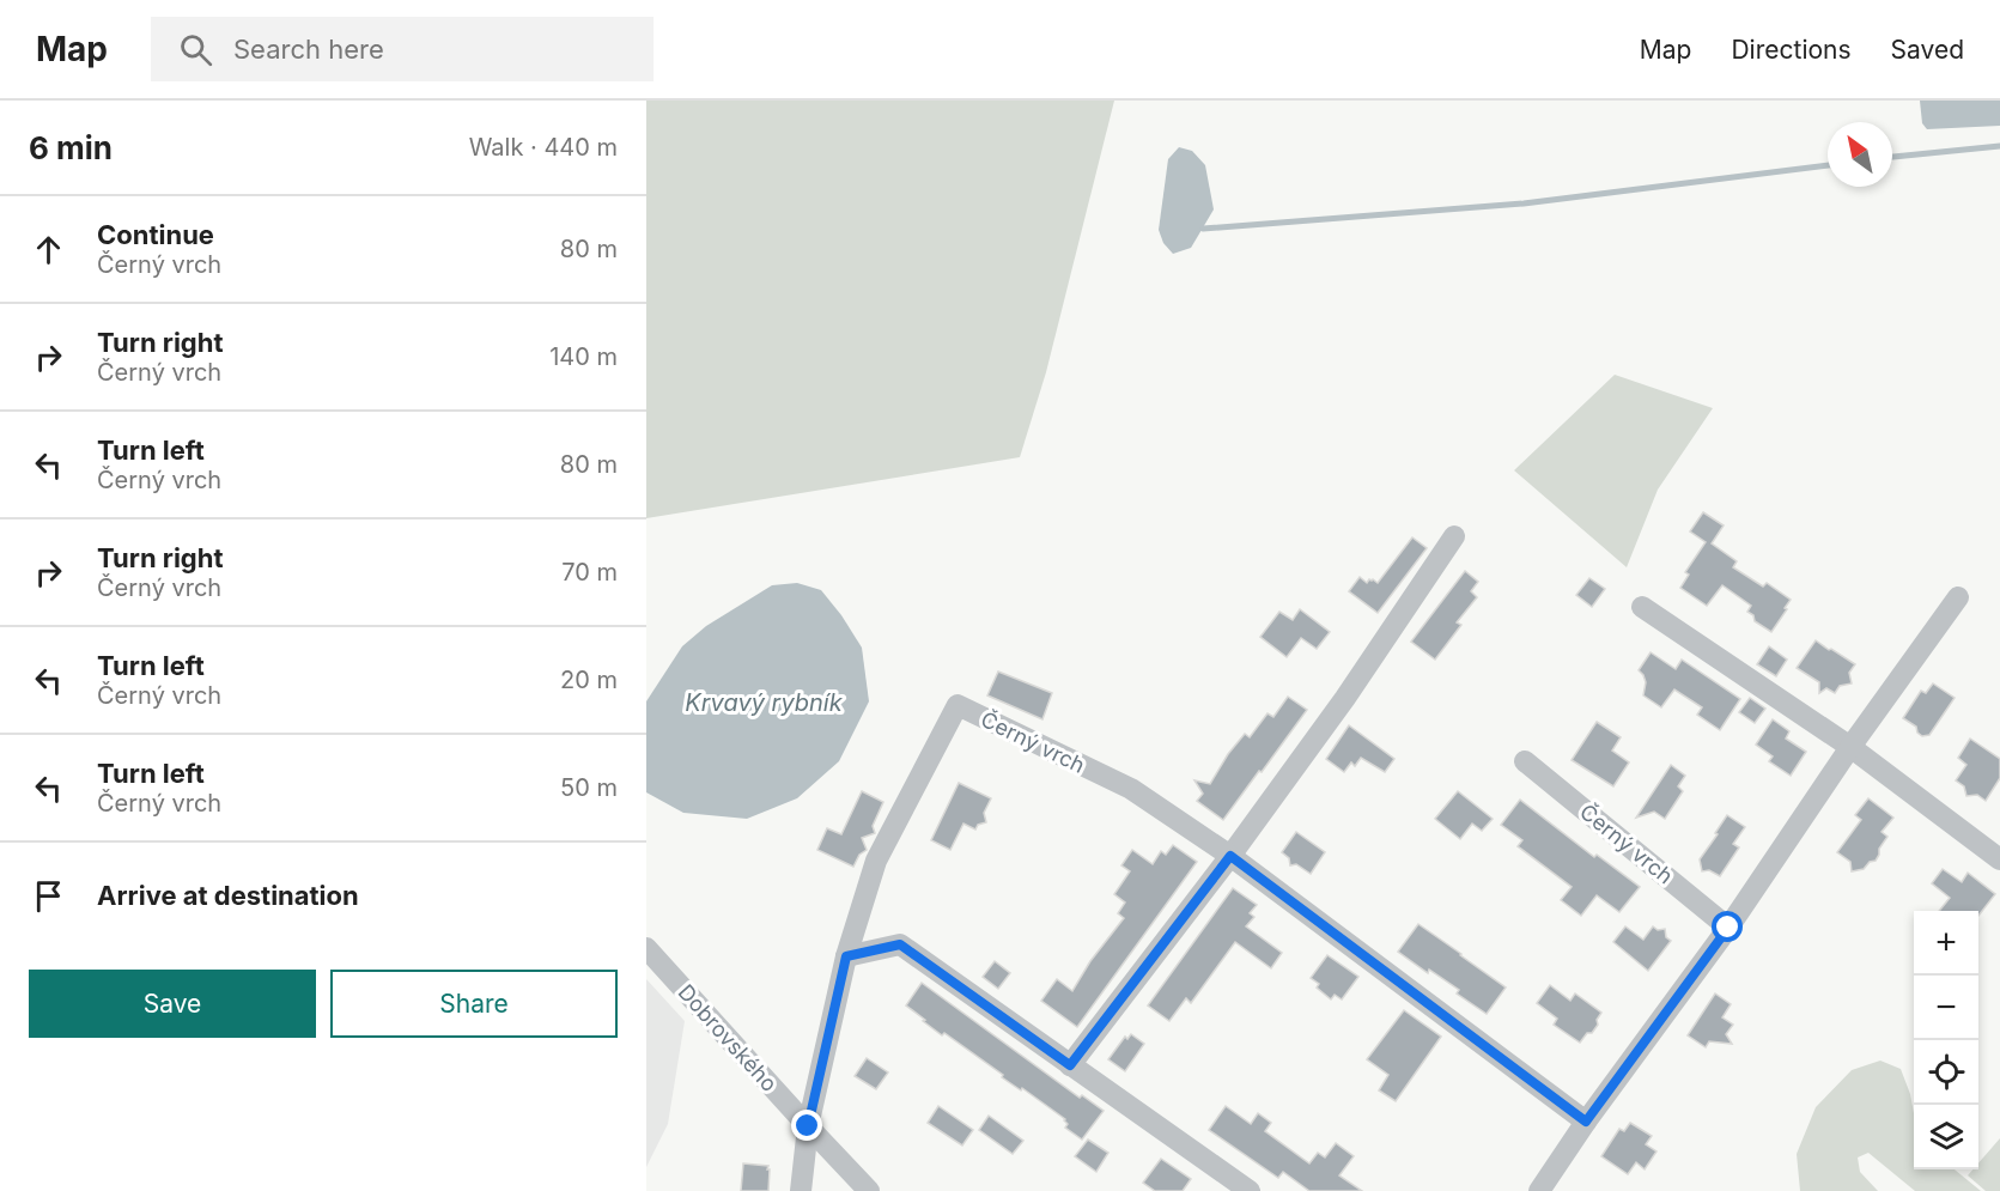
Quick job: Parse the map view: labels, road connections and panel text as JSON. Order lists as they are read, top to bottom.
{
  "streets": {
    "street": ["Černý vrch", "Dobrovského"]
  },
  "crossings": [
    ["Černý vrch", "Dobrovského"]
  ],
  "water": ["Krvavý rybník"],
  "north": "top left",
  "page": {
    "header": "Map",
    "search": "Search here",
    "nav": ["Map", "Directions", "Saved"],
    "heading": ["6 min", "Walk · 440 m"],
    "list": [
      ["Continue", "Černý vrch", "80 m"],
      ["Turn right", "Černý vrch", "140 m"],
      ["Turn left", "Černý vrch", "80 m"],
      ["Turn right", "Černý vrch", "70 m"],
      ["Turn left", "Černý vrch", "20 m"],
      ["Turn left", "Černý vrch", "50 m"],
      "Arrive at destination"
    ],
    "map_buttons": ["+", "−"],
    "buttons": ["Save", "Share"]
  }
}
